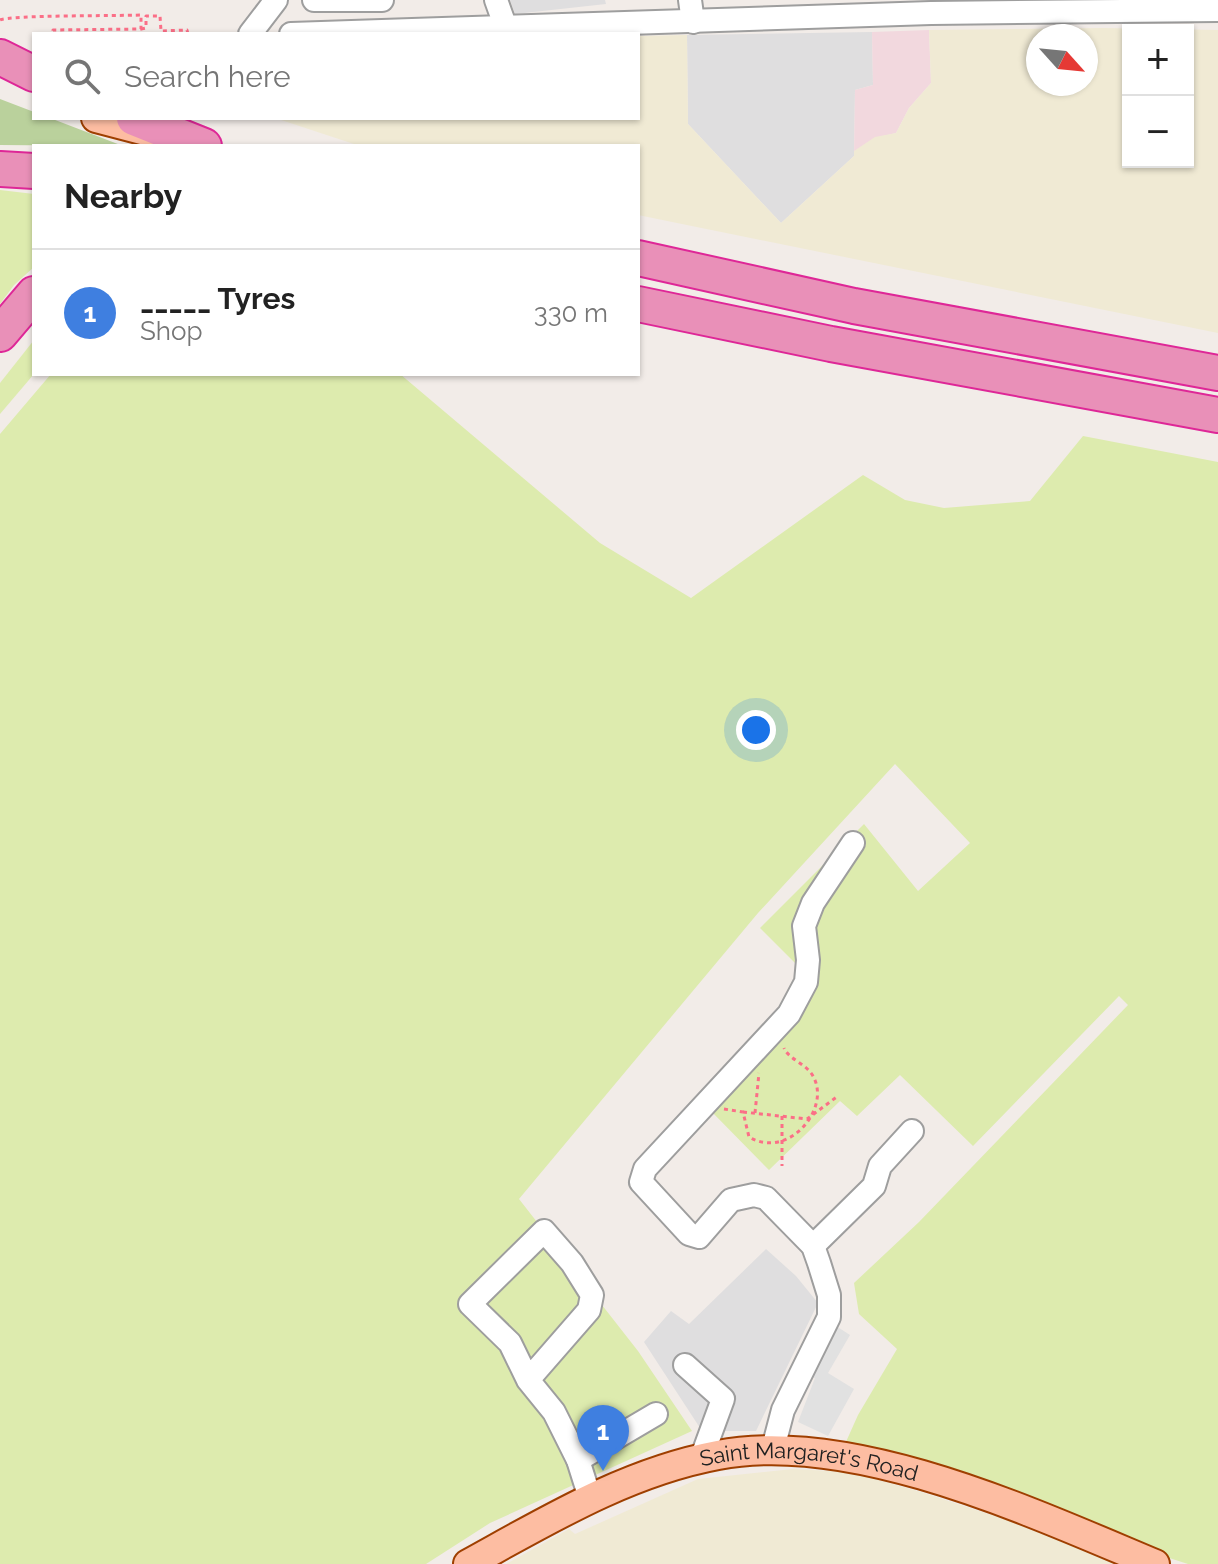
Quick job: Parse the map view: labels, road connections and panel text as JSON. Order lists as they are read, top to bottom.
{
  "streets": {
    "main road": ["Saint Margaret's Road"]
  },
  "north": "bottom right",
  "page": {
    "map_buttons": ["+", "−"],
    "search": "Search here",
    "heading": "Nearby",
    "list": [
      {
        "mark": "1",
        "name": "_____ Tyres",
        "note": "Shop",
        "value": "330 m"
      }
    ],
    "pins": "1"
  }
}
